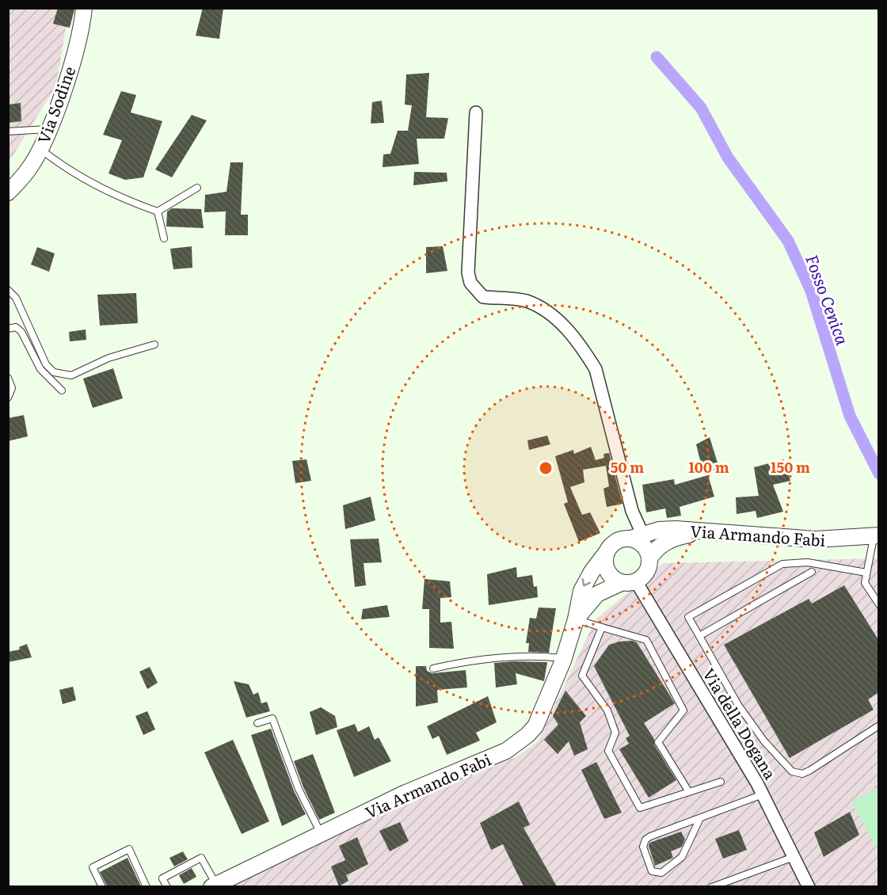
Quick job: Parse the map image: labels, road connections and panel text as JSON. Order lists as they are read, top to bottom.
{
  "streets": {
    "street": ["Via Sodine", "Via Armando Fabi", "Via della Dogana"]
  },
  "crossings": [
    ["Via Armando Fabi", "Via della Dogana"]
  ],
  "water": ["Fosso Cenica"],
  "rings": ["50 m", "100 m", "150 m"]
}
